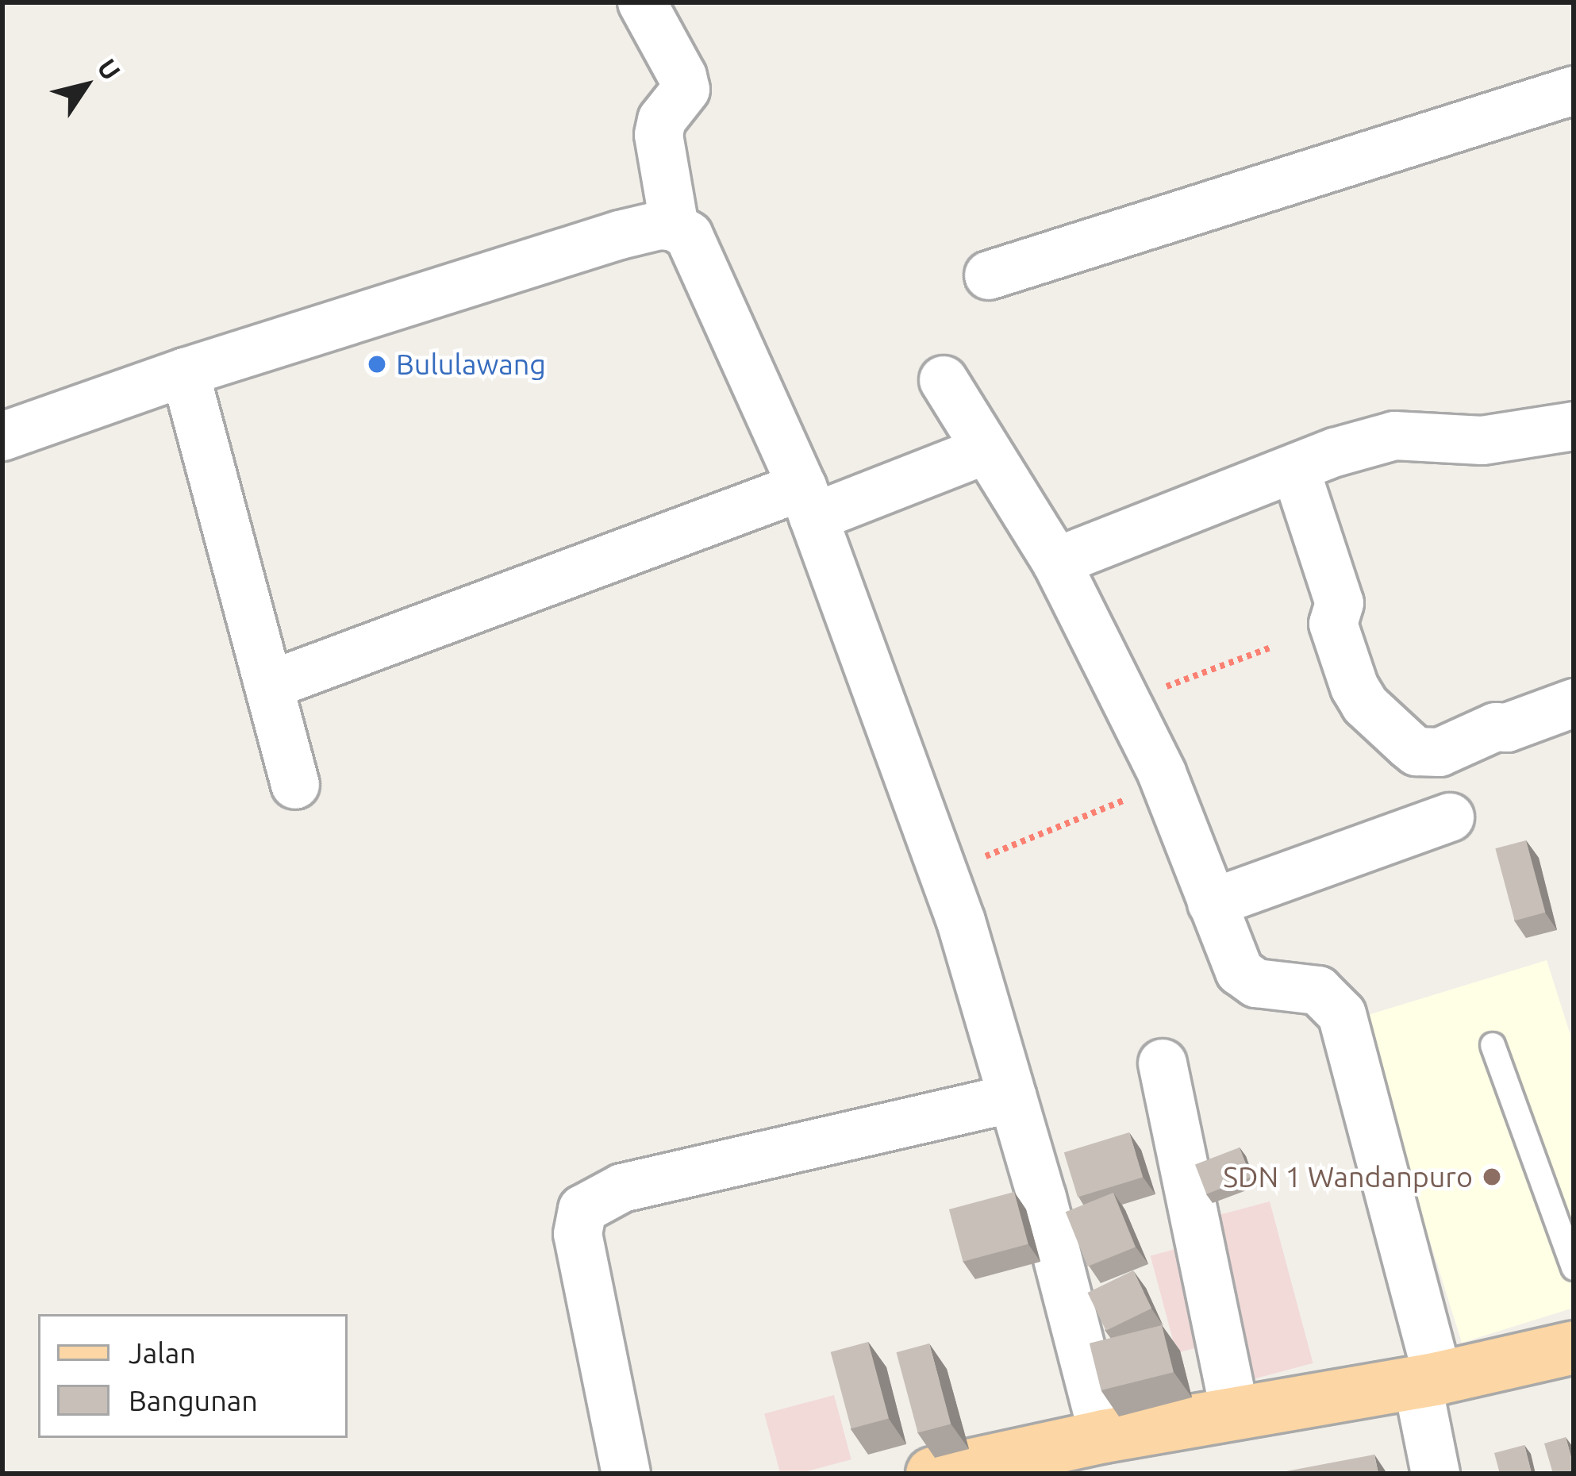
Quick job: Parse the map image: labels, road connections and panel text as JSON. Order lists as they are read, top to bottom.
{
  "places": ["Bululawang", "SDN 1 Wandanpuro"],
  "legend": ["Jalan", "Bangunan"],
  "north": "top right"
}
